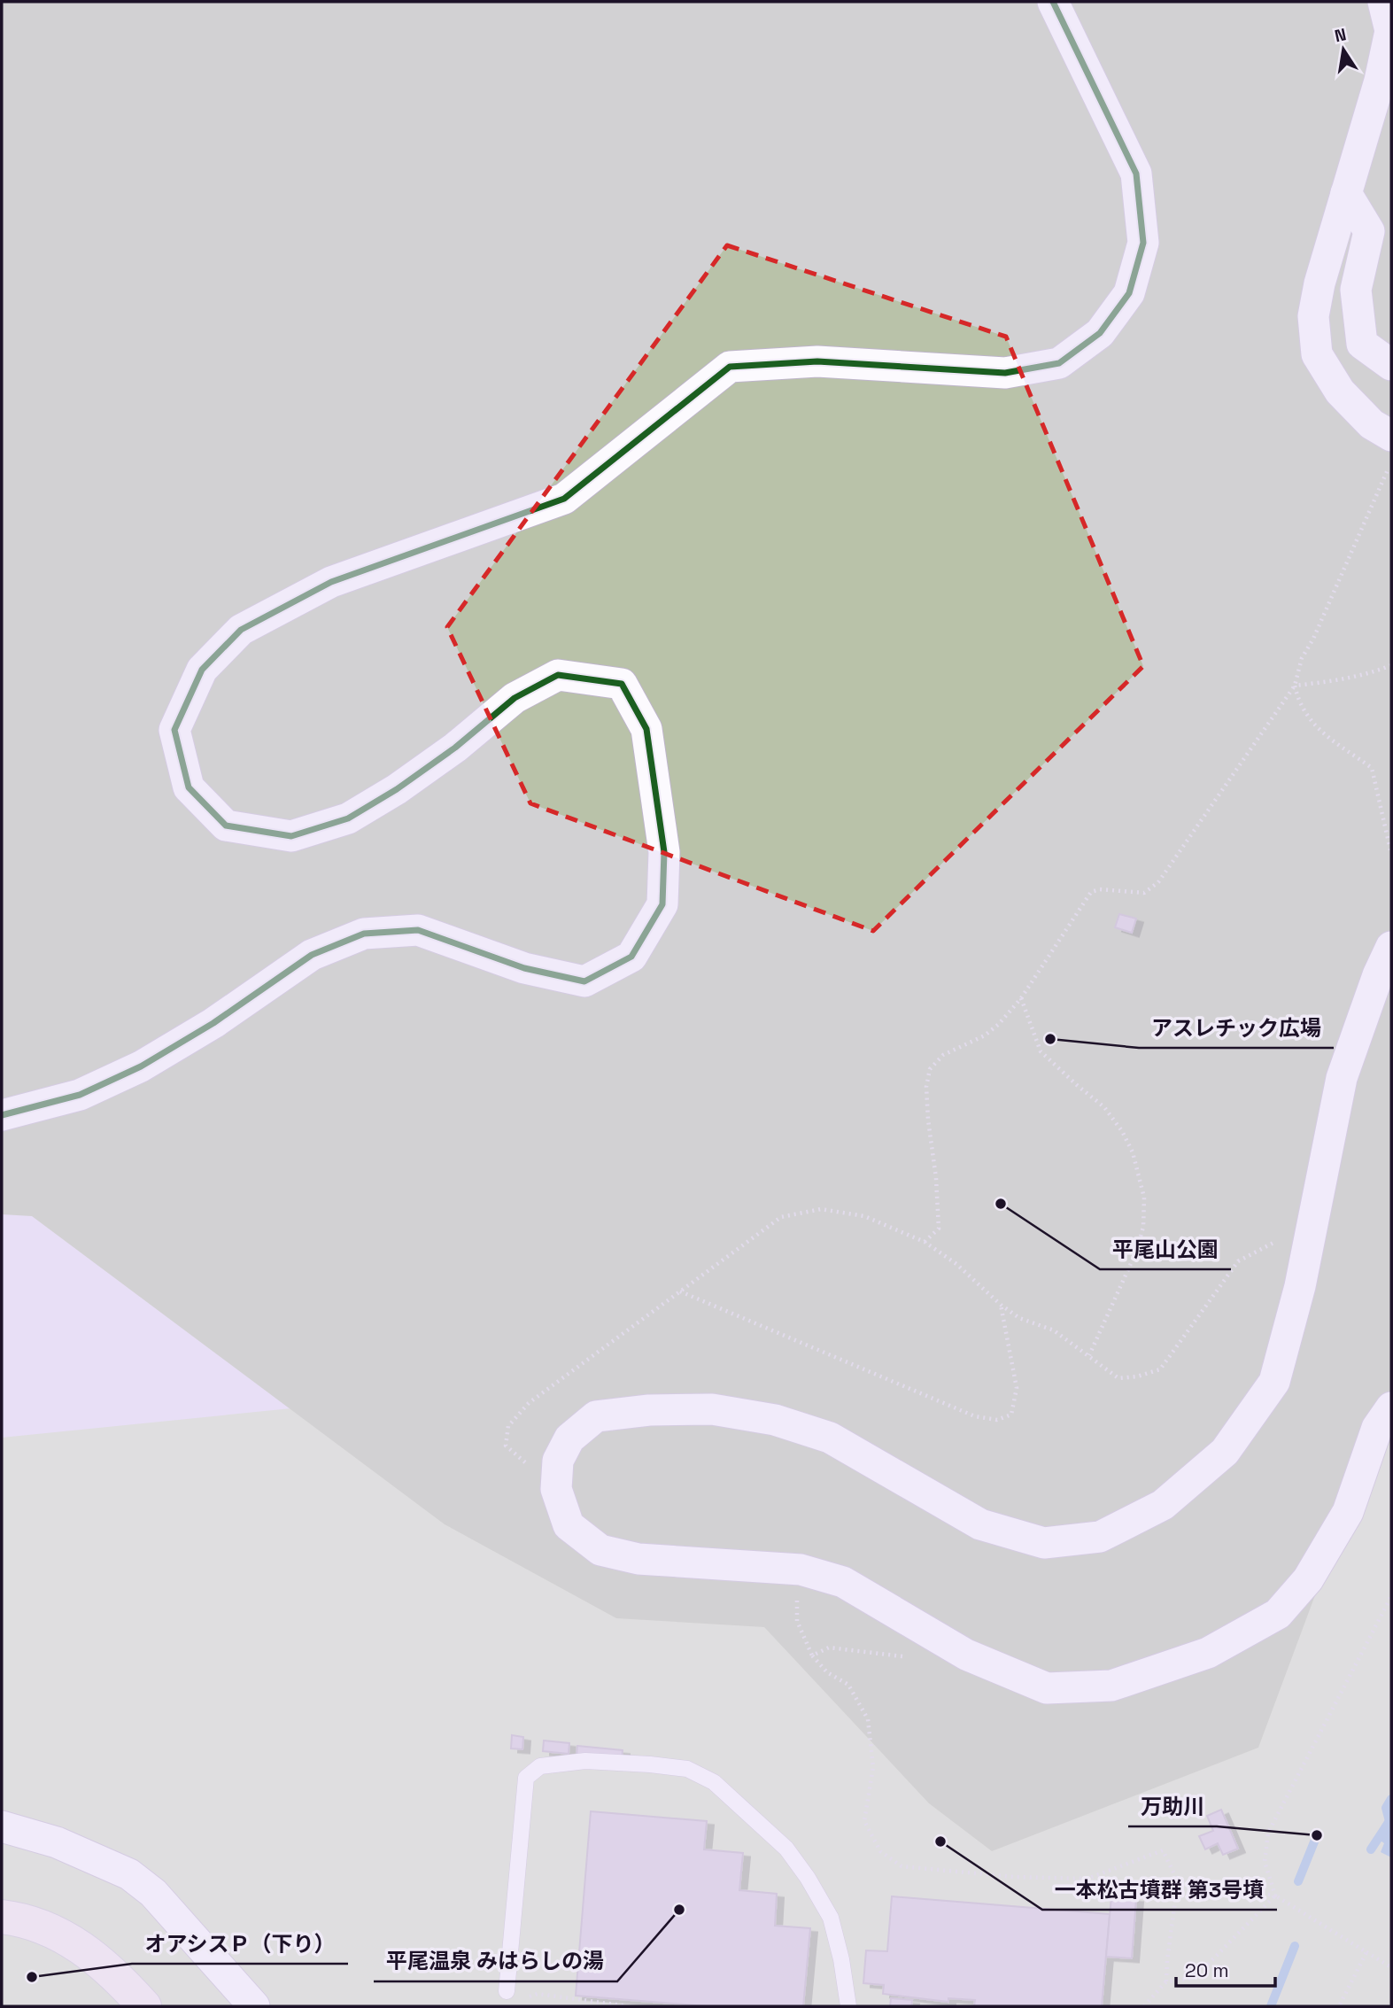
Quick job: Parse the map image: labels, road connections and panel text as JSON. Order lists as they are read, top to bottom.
{
  "places": [
    "アスレチック広場",
    "平尾山公園",
    "万助川",
    "一本松古墳群 第3号墳",
    "平尾温泉 みはらしの湯",
    "オアシスＰ（下り）"
  ],
  "scale_bar": "20 m",
  "north": "top"
}
